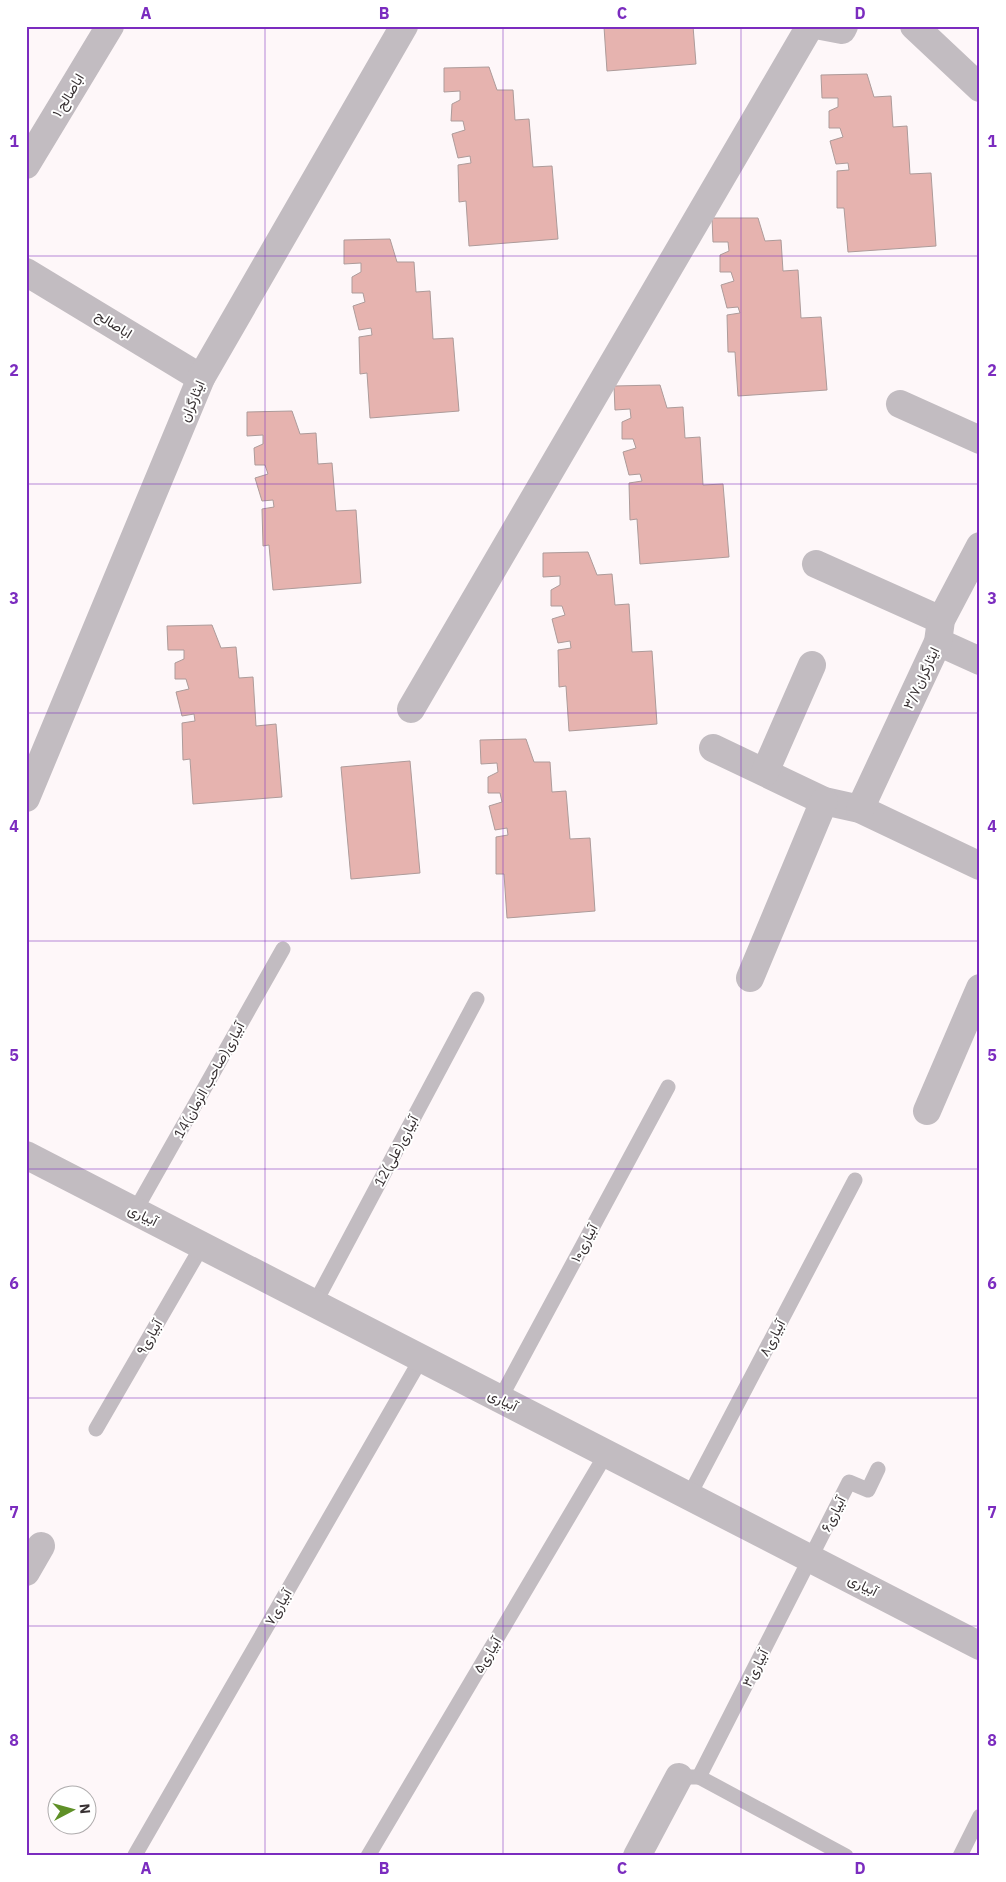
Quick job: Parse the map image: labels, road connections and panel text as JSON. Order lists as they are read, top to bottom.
{
  "streets": {
    "street": [
      "اباصالح ۱",
      "اباصالح",
      "ایثارگران",
      "ایثارگران۳/۷",
      "آبیاری",
      "آبیاری۳"
    ],
    "lane": [
      "14آبیاری(صاحب الزمان)",
      "12آبیاری(علی)",
      "آبیاری۱۰",
      "آبیاری۹",
      "آبیاری۸",
      "آبیاری۶",
      "آبیاری۷",
      "آبیاری۵"
    ]
  },
  "crossings": [
    ["اباصالح", "ایثارگران"],
    ["14آبیاری(صاحب الزمان)", "آبیاری"],
    ["12آبیاری(علی)", "آبیاری"],
    ["آبیاری", "آبیاری۱۰"],
    ["آبیاری", "آبیاری۹"],
    ["آبیاری", "آبیاری۸"],
    ["آبیاری", "آبیاری۶"],
    ["آبیاری", "آبیاری۷"],
    ["آبیاری", "آبیاری۵"],
    ["آبیاری", "آبیاری۳"],
    ["آبیاری۶", "آبیاری۳"]
  ],
  "north": "right",
  "grid": {
    "columns": [
      "A",
      "B",
      "C",
      "D"
    ],
    "rows": [
      "1",
      "2",
      "3",
      "4",
      "5",
      "6",
      "7",
      "8"
    ]
  }
}
